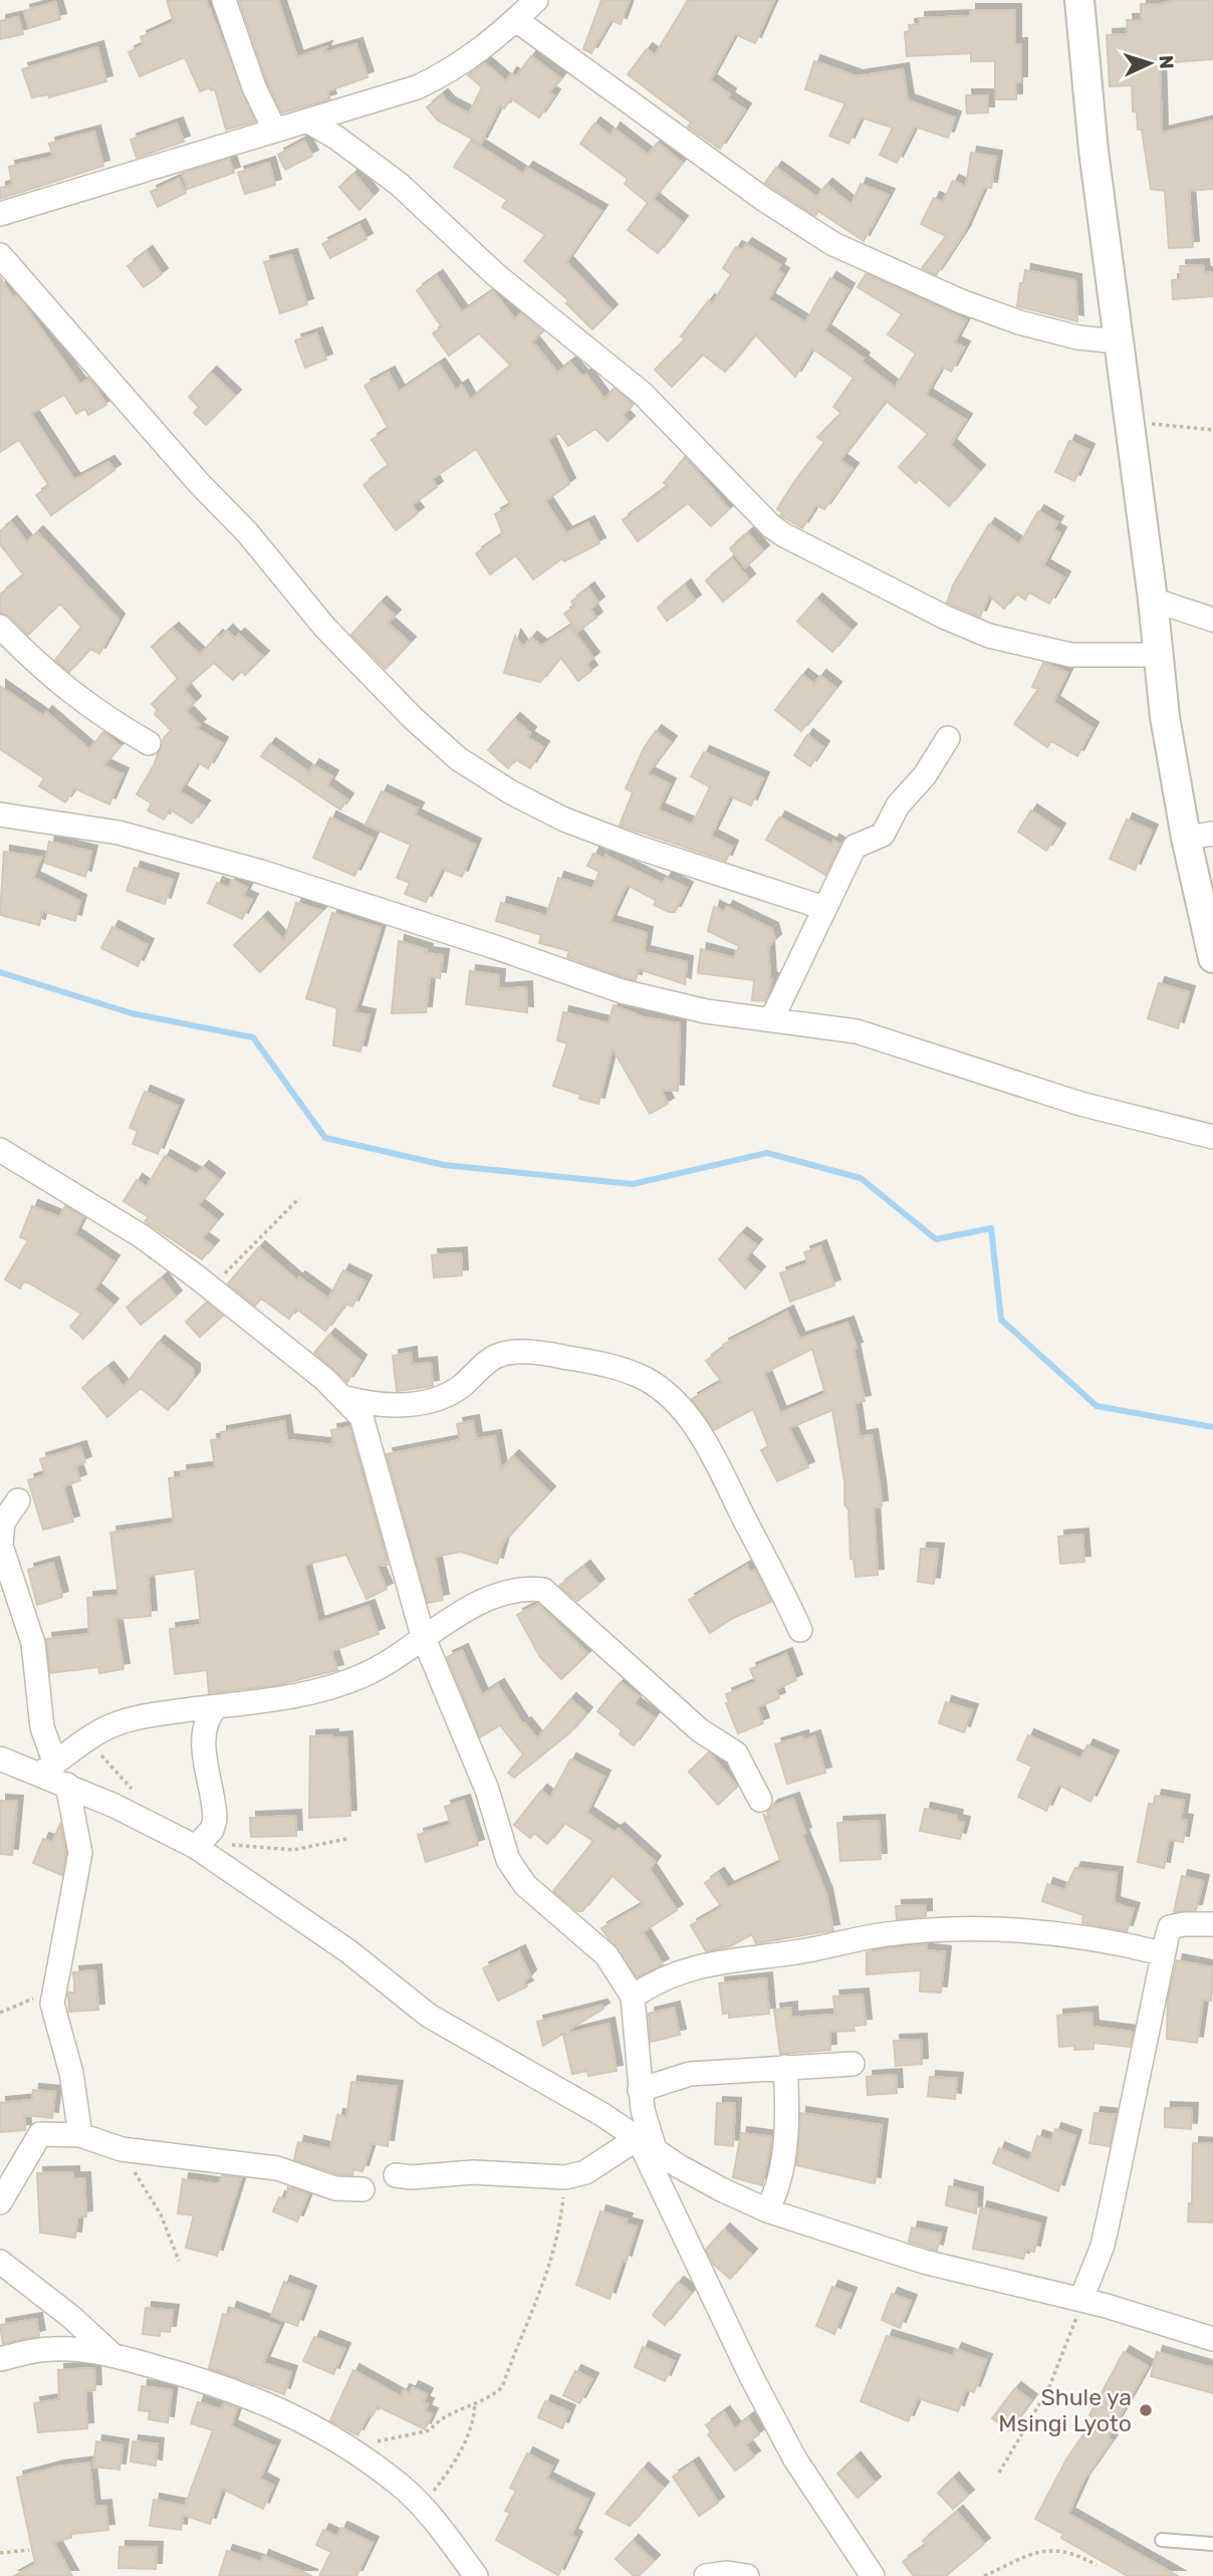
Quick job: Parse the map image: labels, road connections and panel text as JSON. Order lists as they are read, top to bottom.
{
  "places": ["Shule ya Msingi Lyoto"],
  "north": "right"
}
